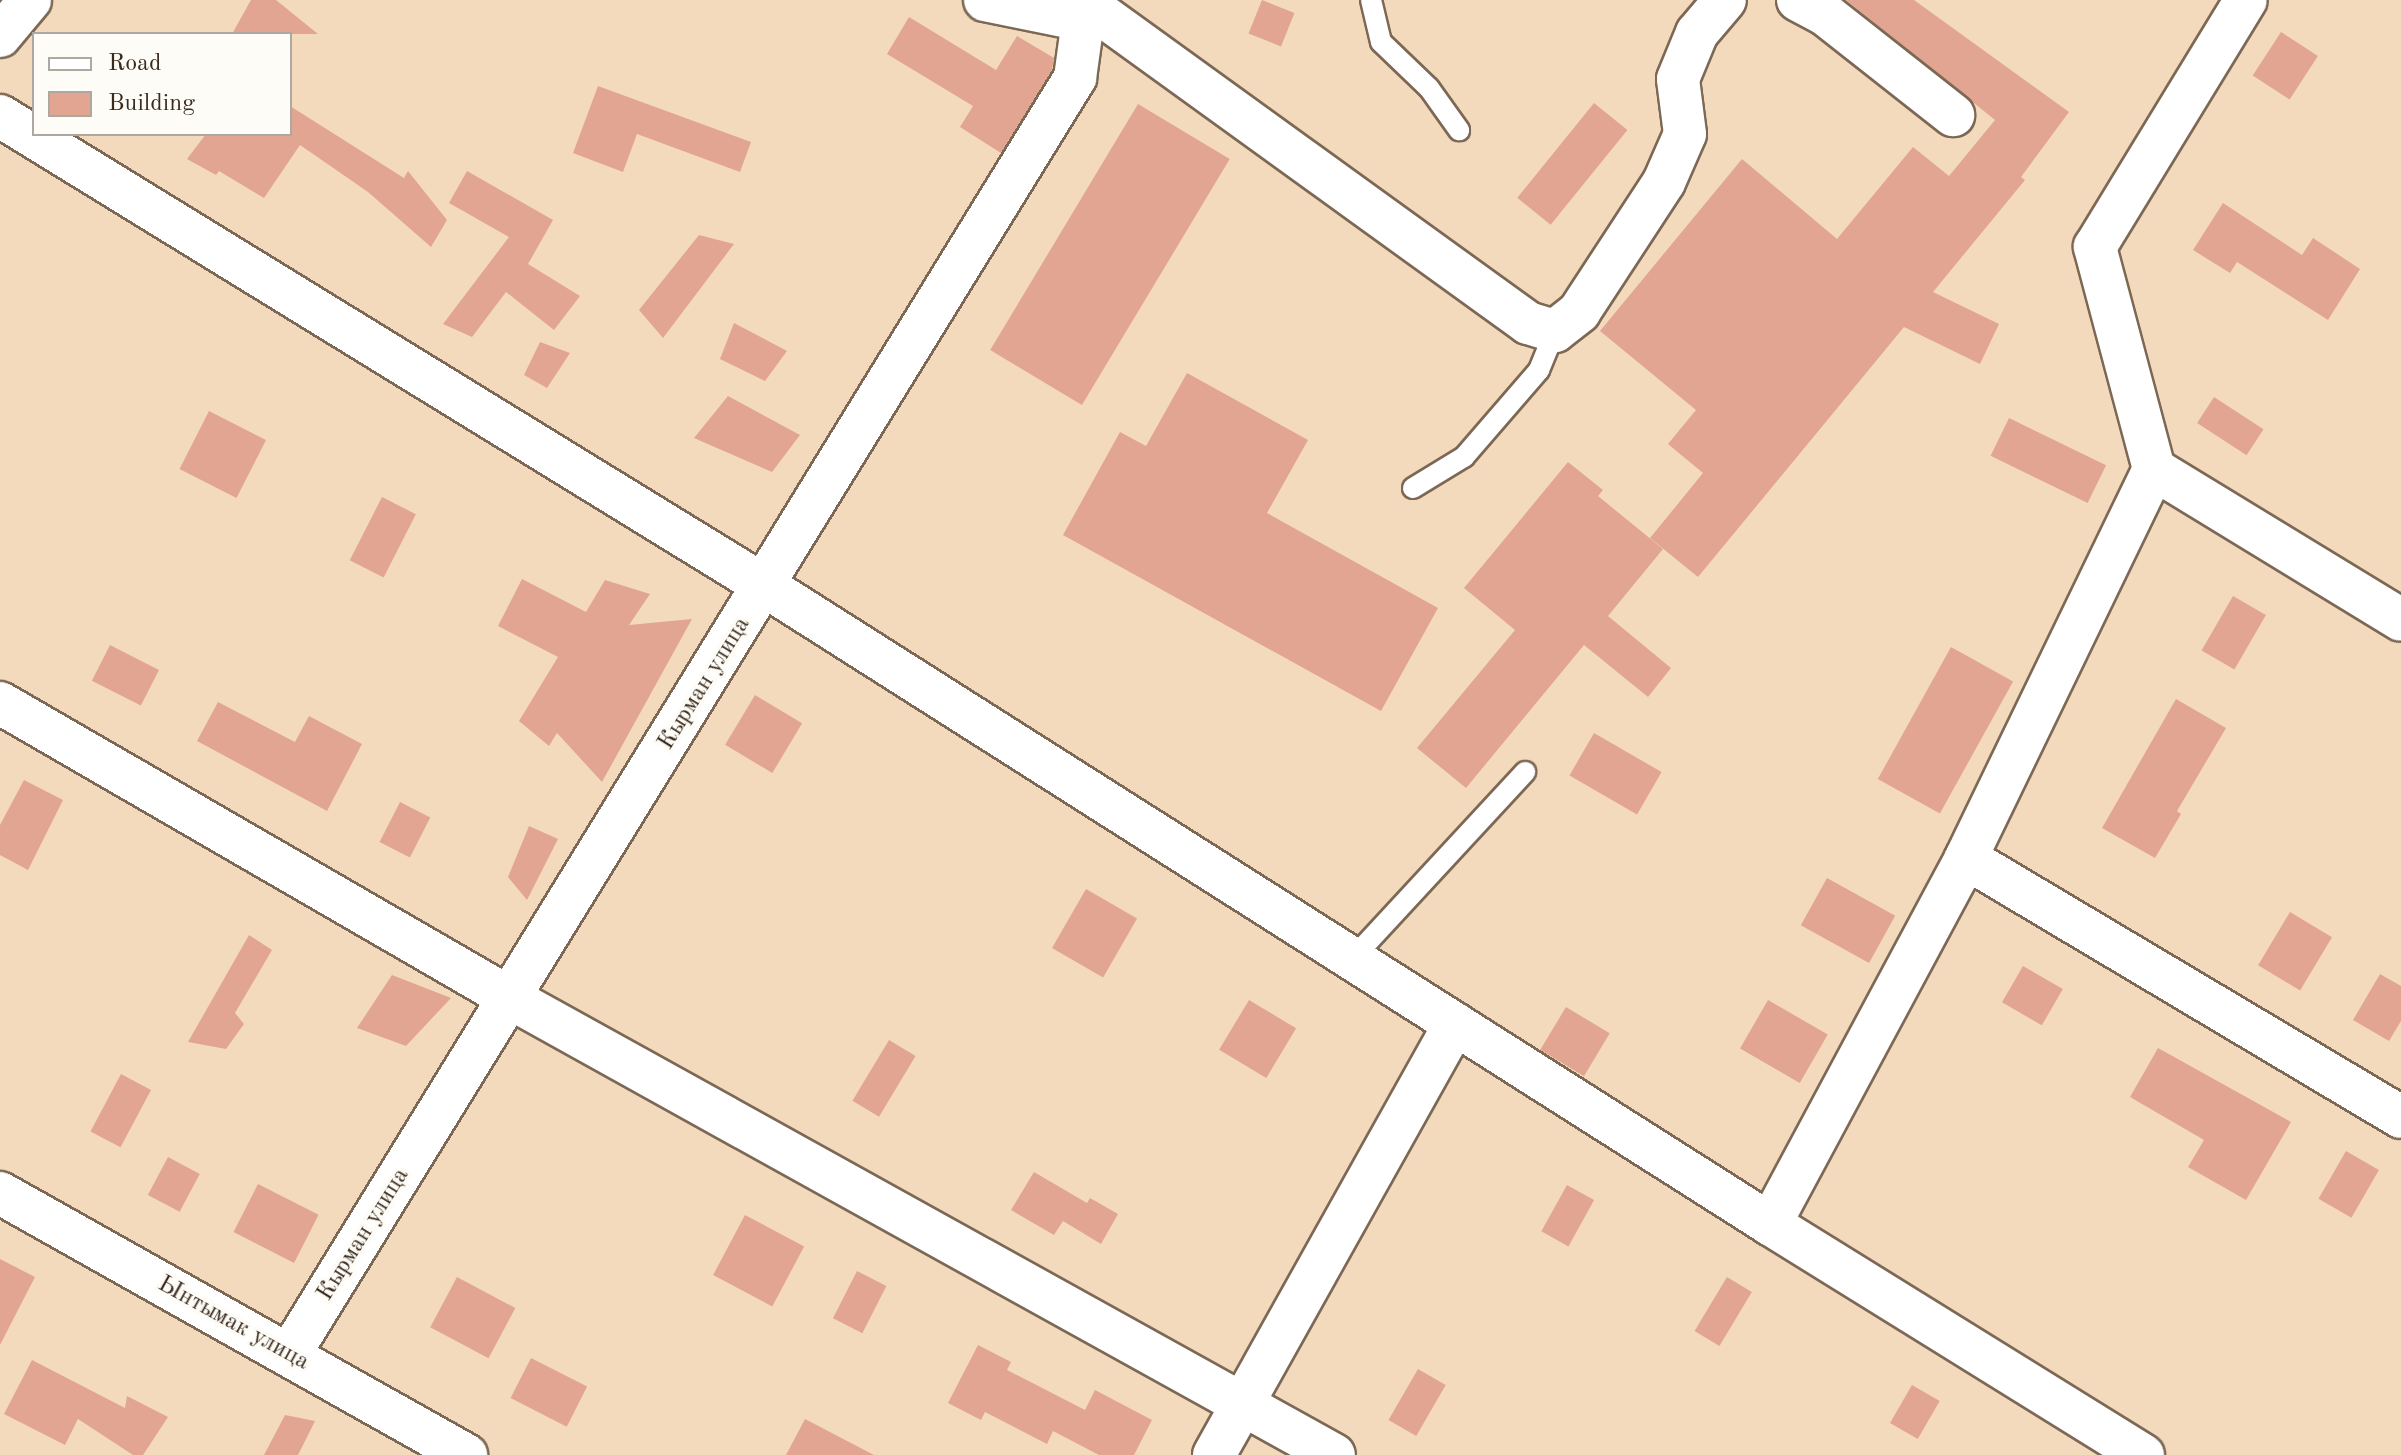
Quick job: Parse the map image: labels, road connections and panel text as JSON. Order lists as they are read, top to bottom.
{
  "streets": {
    "street": ["Кырман улица", "Ынтымак улица"]
  },
  "crossings": [
    ["Кырман улица", "Ынтымак улица"]
  ],
  "legend": ["Road", "Building"]
}
